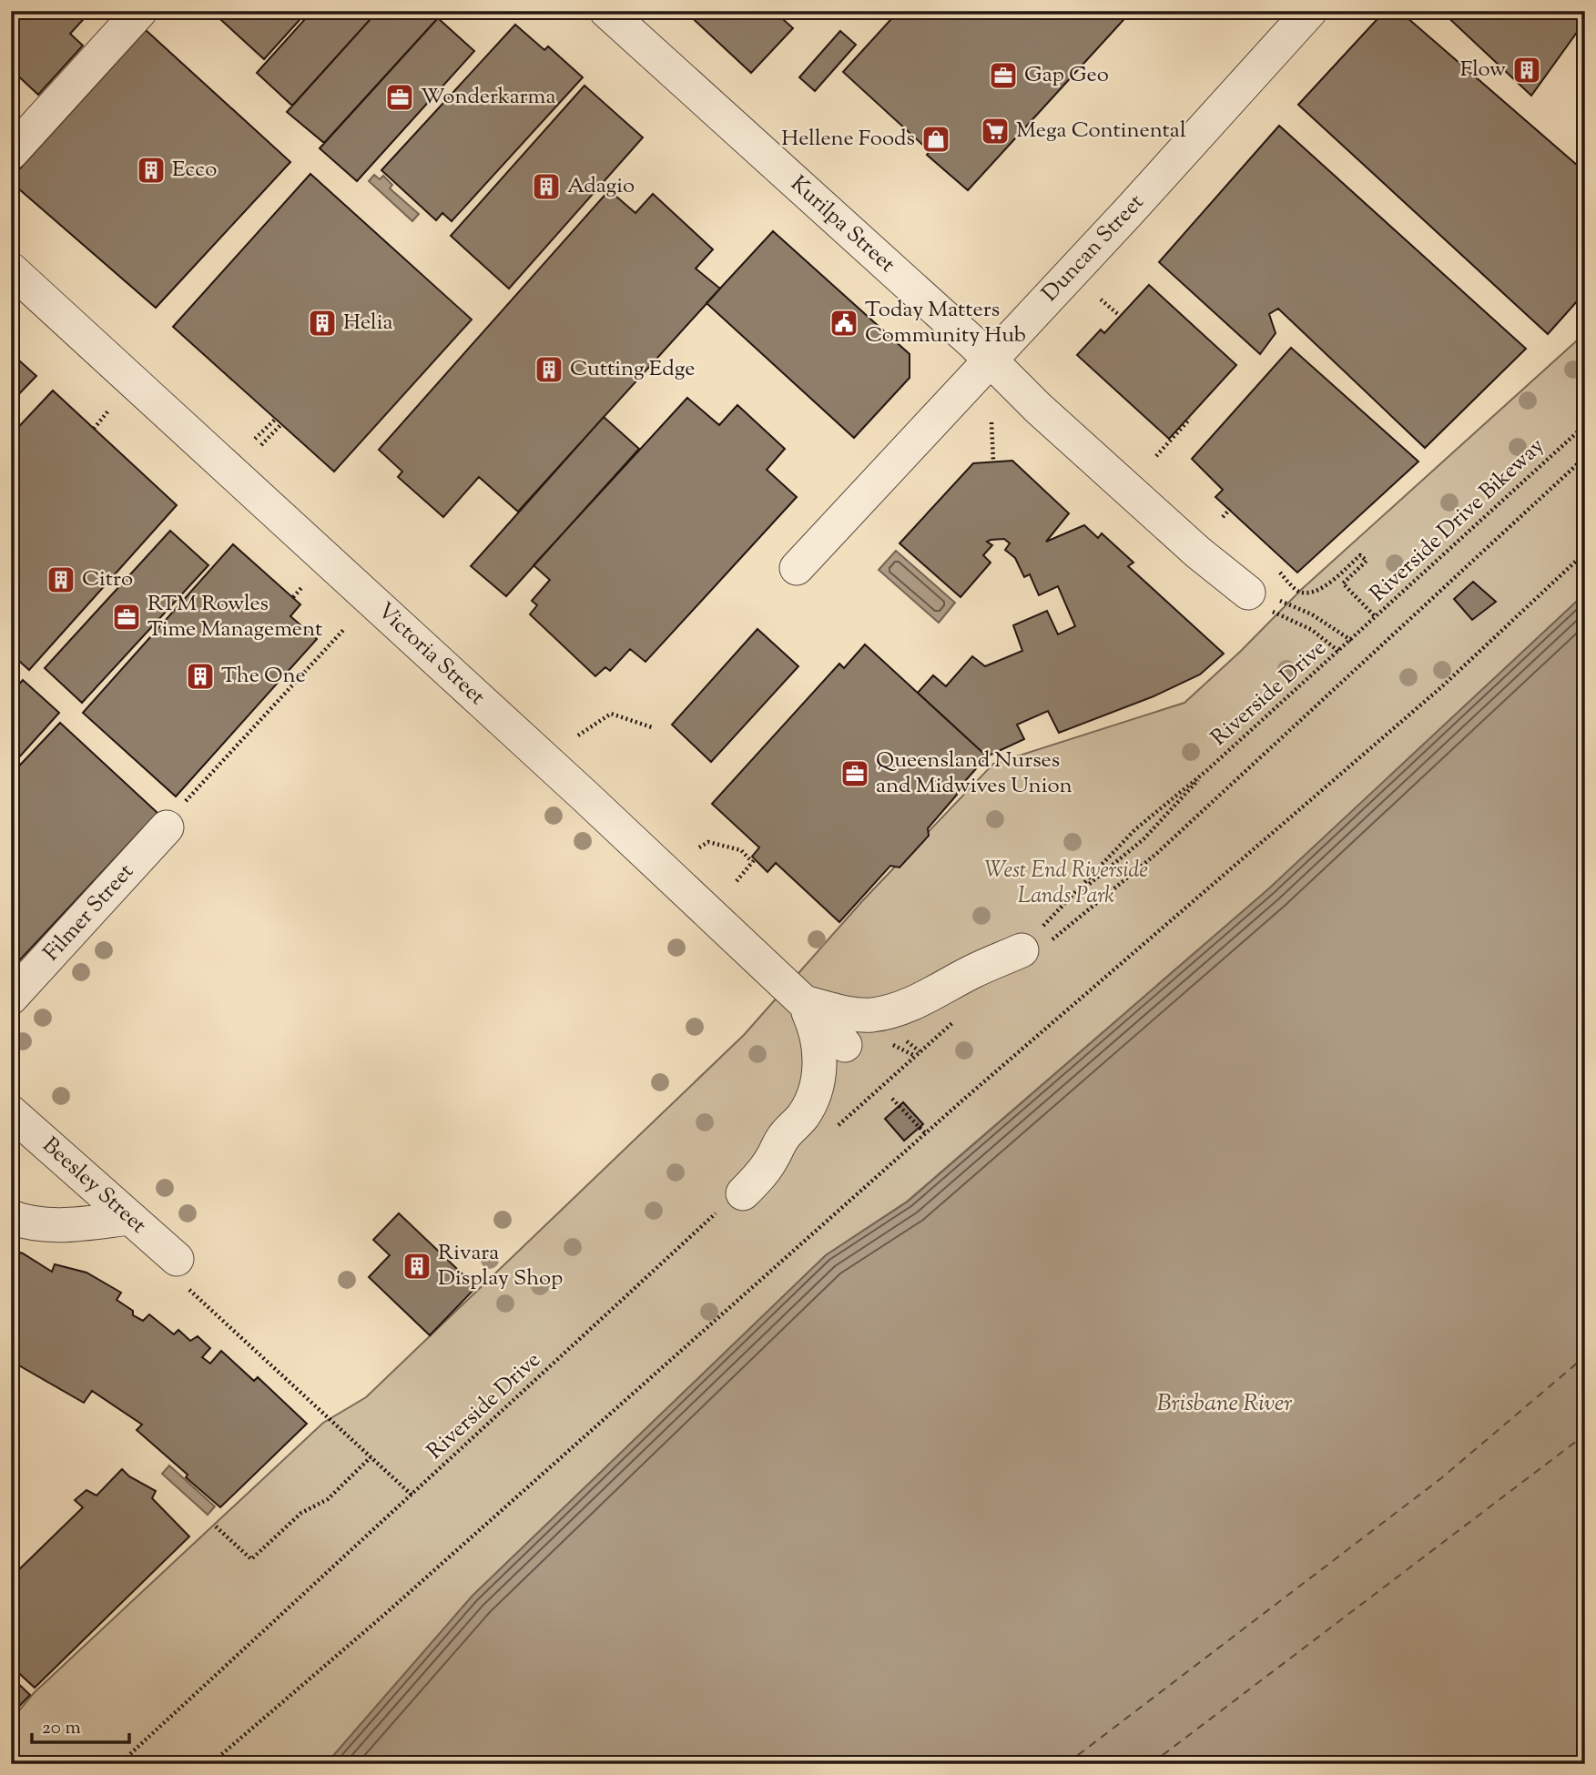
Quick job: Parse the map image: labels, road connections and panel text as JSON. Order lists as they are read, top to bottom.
{
  "streets": {
    "street": [
      "Kurilpa Street",
      "Duncan Street",
      "Victoria Street",
      "Filmer Street",
      "Beesley Street"
    ],
    "path": ["Riverside Drive Bikeway", "Riverside Drive"]
  },
  "crossings": [
    ["Kurilpa Street", "Duncan Street"],
    ["Riverside Drive Bikeway", "Riverside Drive"]
  ],
  "water": ["Brisbane River"],
  "parks": ["West End Riverside Lands Park"],
  "places": {
    "building": [
      "Flow",
      "Ecco",
      "Adagio",
      "Helia",
      "Cutting Edge",
      "Citro",
      "The One",
      "Rivara Display Shop"
    ],
    "office": [
      "Gap Geo",
      "Wonderkarma",
      "RTM Rowles Time Management",
      "Queensland Nurses and Midwives Union"
    ],
    "supermarket": ["Mega Continental"],
    "shop": ["Hellene Foods"],
    "public building": ["Today Matters Community Hub"]
  },
  "scale_bar": "20 m"
}
